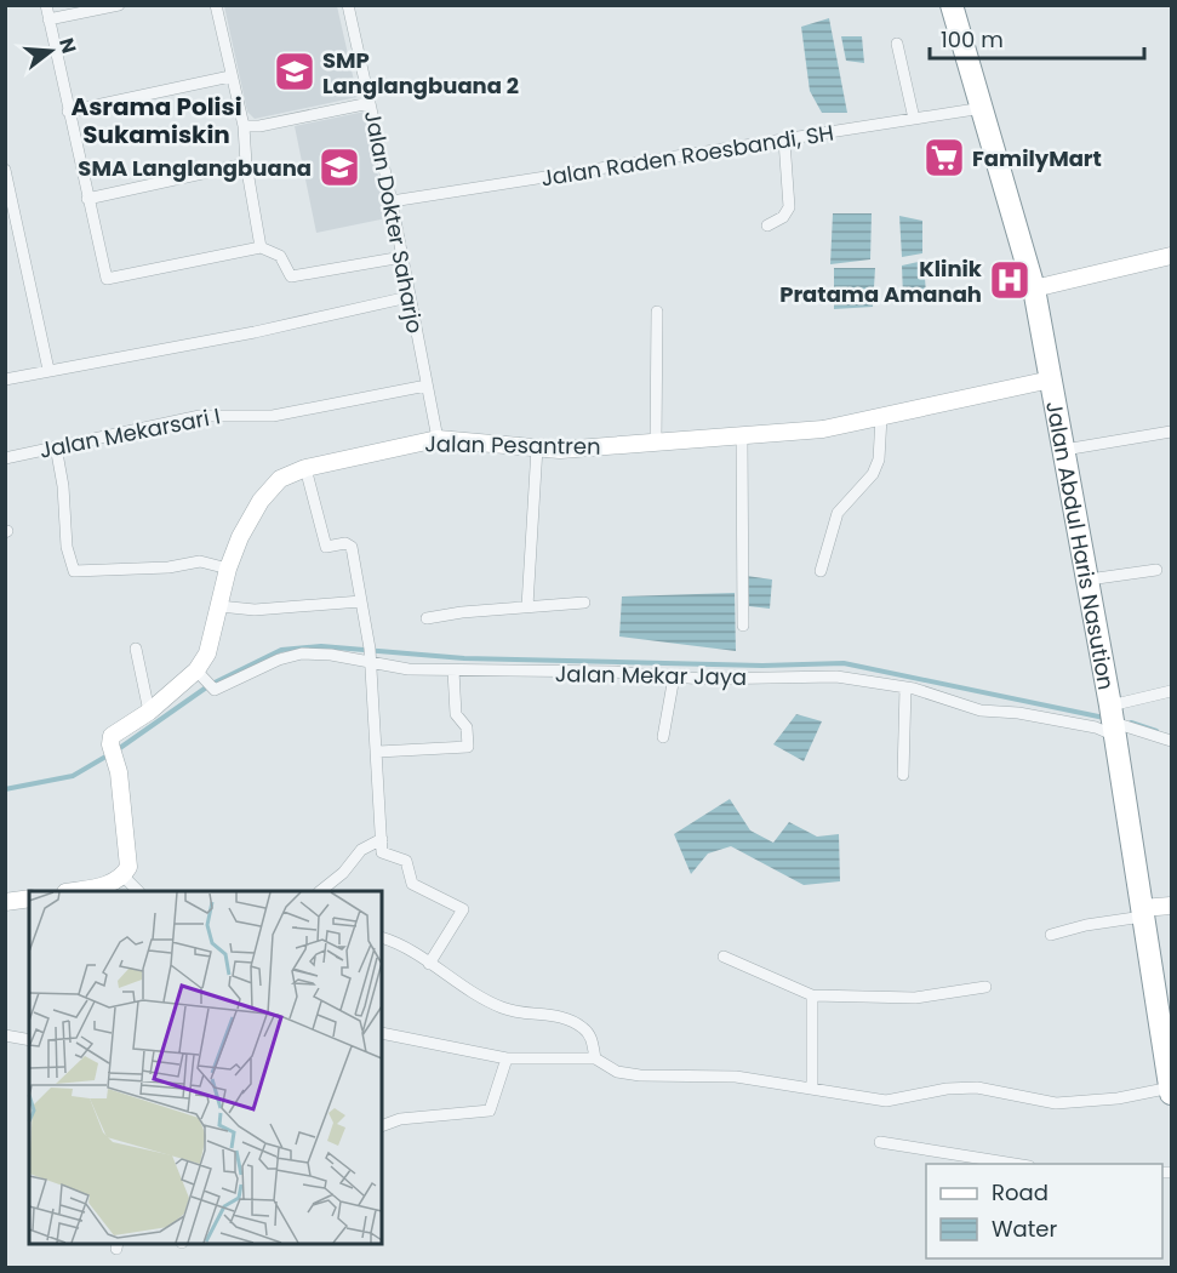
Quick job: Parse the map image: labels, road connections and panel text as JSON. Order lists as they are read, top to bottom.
{
  "streets": {
    "highway": ["Jalan Abdul Haris Nasution"],
    "street": [
      "Jalan Raden Roesbandi, SH",
      "Jalan Dokter Saharjo",
      "Jalan Mekarsari I",
      "Jalan Pesantren",
      "Jalan Mekar Jaya"
    ]
  },
  "crossings": [
    ["Jalan Raden Roesbandi, SH", "Jalan Dokter Saharjo"],
    ["Jalan Raden Roesbandi, SH", "Jalan Abdul Haris Nasution"],
    ["Jalan Dokter Saharjo", "Jalan Mekarsari I"],
    ["Jalan Dokter Saharjo", "Jalan Pesantren"],
    ["Jalan Pesantren", "Jalan Abdul Haris Nasution"],
    ["Jalan Pesantren", "Jalan Mekar Jaya"],
    ["Jalan Abdul Haris Nasution", "Jalan Mekar Jaya"]
  ],
  "districts": ["Asrama Polisi Sukamiskin"],
  "places": {
    "school or university": ["SMP Langlangbuana 2", "SMA Langlangbuana"],
    "supermarket": ["FamilyMart"],
    "hospital": ["Klinik Pratama Amanah"]
  },
  "legend": ["Road", "Water"],
  "scale_bar": "100 m",
  "north": "right"
}
